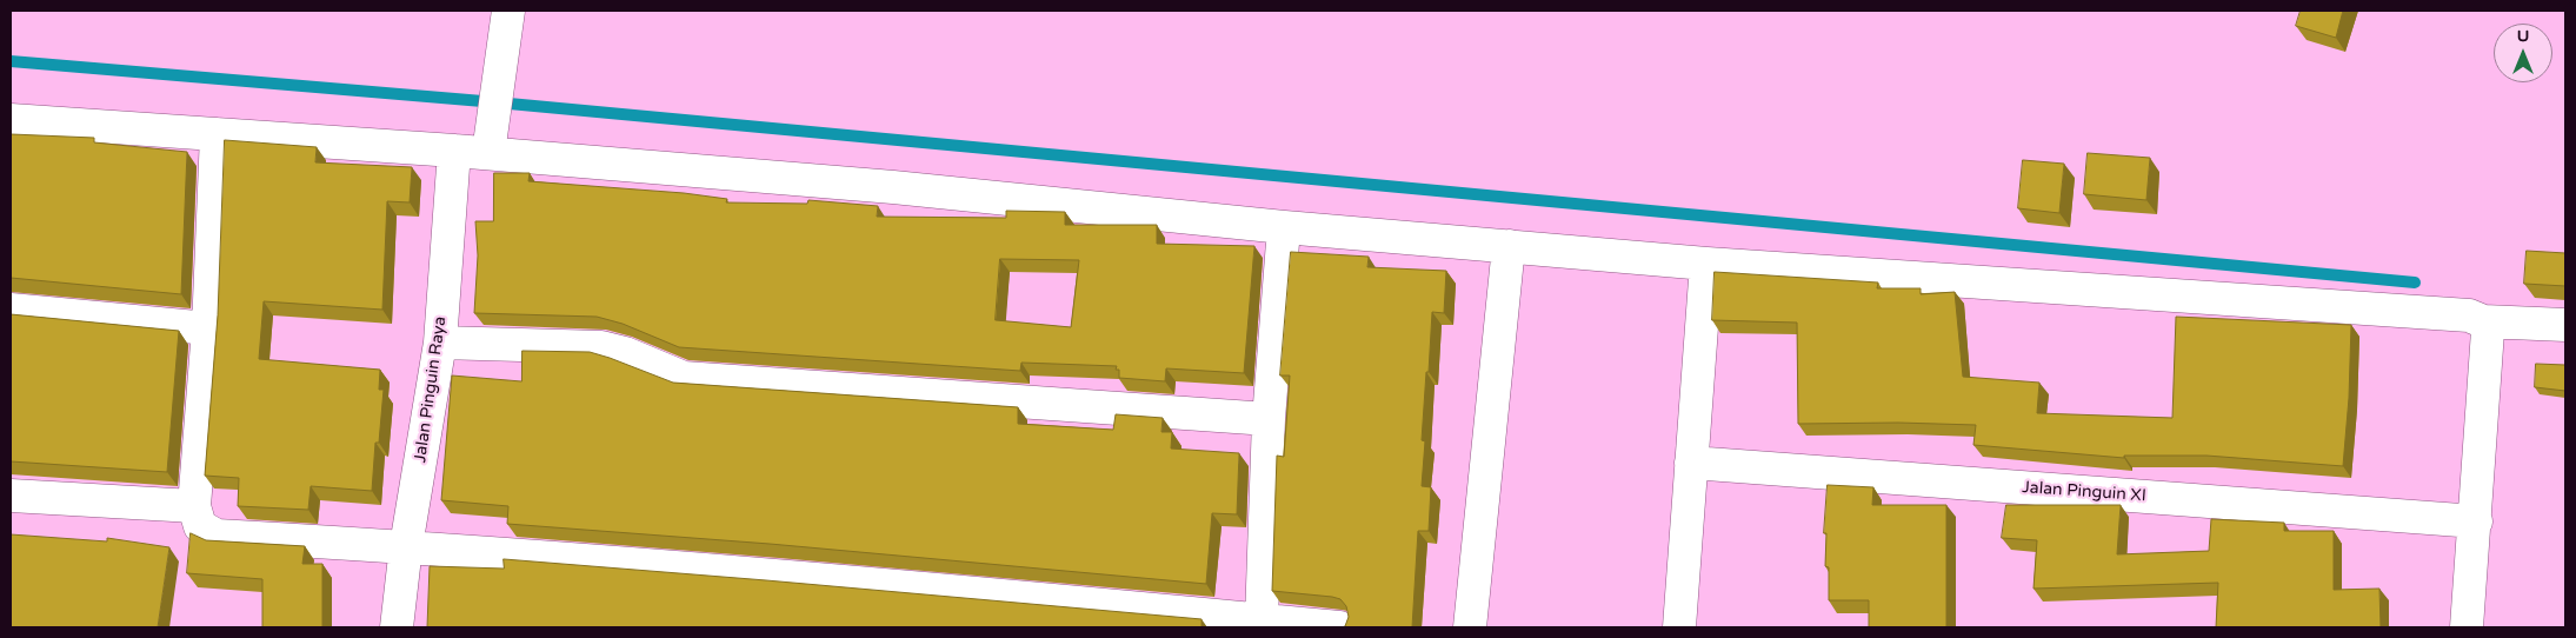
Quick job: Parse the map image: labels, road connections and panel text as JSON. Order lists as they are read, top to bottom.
{
  "streets": {
    "street": ["Jalan Pinguin Raya", "Jalan Pinguin XI"]
  },
  "north": "top"
}
